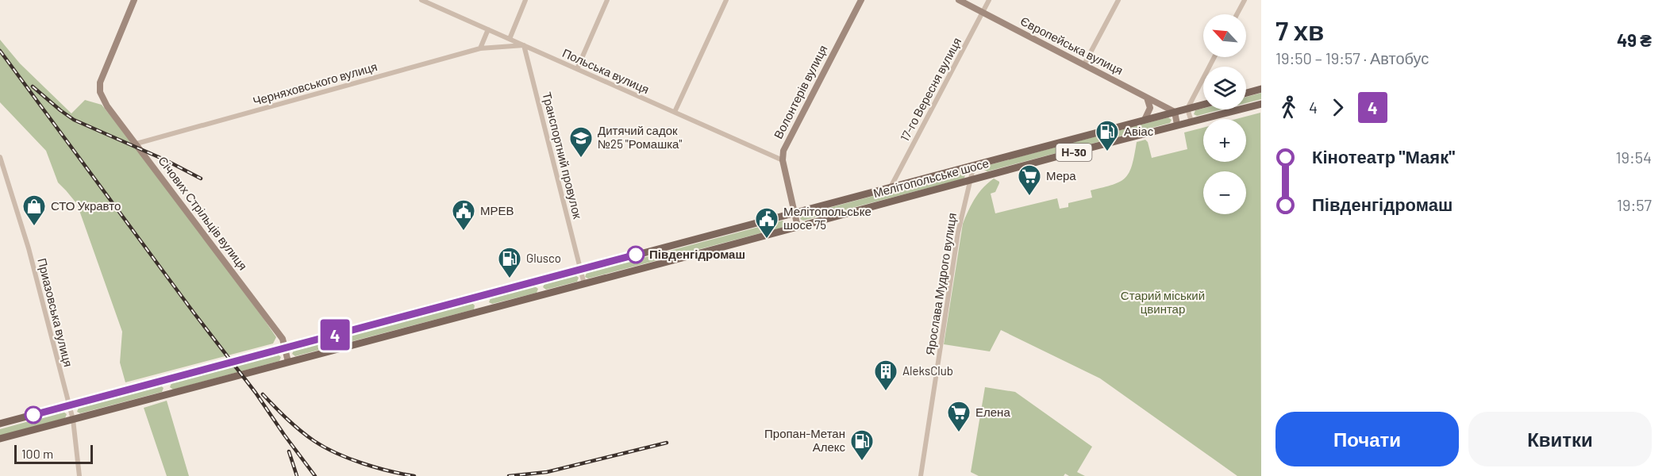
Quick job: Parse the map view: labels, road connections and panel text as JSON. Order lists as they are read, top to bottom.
{
  "streets": {
    "main road": ["Н-30", "Мелітопольське шосе"],
    "street": [
      "Європейська вулиця",
      "Польська вулиця",
      "Черняховського вулиця",
      "17-го Вересня вулиця",
      "Волонтерів вулиця",
      "Транспортний провулок",
      "Січових Стрільців вулиця",
      "Ярослава Мудрого вулиця",
      "Приазовська вулиця"
    ]
  },
  "crossings": [
    ["Європейська вулиця", "17-го Вересня вулиця"],
    ["Європейська вулиця", "Мелітопольське шосе"],
    ["Польська вулиця", "Черняховського вулиця"],
    ["Польська вулиця", "Волонтерів вулиця"],
    ["Польська вулиця", "Транспортний провулок"],
    ["Черняховського вулиця", "Транспортний провулок"],
    ["Черняховського вулиця", "Січових Стрільців вулиця"],
    ["17-го Вересня вулиця", "Мелітопольське шосе"],
    ["Волонтерів вулиця", "Мелітопольське шосе"],
    ["Транспортний провулок", "Мелітопольське шосе"],
    ["Мелітопольське шосе", "Січових Стрільців вулиця"],
    ["Мелітопольське шосе", "Ярослава Мудрого вулиця"],
    ["Мелітопольське шосе", "Приазовська вулиця"]
  ],
  "parks": ["Старий міський цвинтар"],
  "places": {
    "fuel station": ["Авіас", "Glusco", "Пропан-Метан Алекс"],
    "school or university": ["Дитячий садок №25 \"Ромашка\""],
    "supermarket": ["Мера", "Елена"],
    "shop": ["СТО Укравто"],
    "public building": ["МРЕВ", "Мелітопольське шосе 75"],
    "other": ["Південгідромаш"],
    "building": ["AleksClub"]
  },
  "lines": ["bus line 4"],
  "scale_bar": "100 m",
  "north": "top left",
  "page": {
    "on_map": "4",
    "heading": ["7 хв", "19:50 – 19:57 · Автобус", "49 ₴"],
    "map_buttons": ["+", "−"],
    "legs": ["4", "4"],
    "list": [
      {
        "name": "Кінотеатр \"Маяк\"",
        "value": "19:54"
      },
      {
        "name": "Південгідромаш",
        "value": "19:57"
      }
    ],
    "buttons": ["Почати", "Квитки"],
    "scale": "100 m"
  }
}
